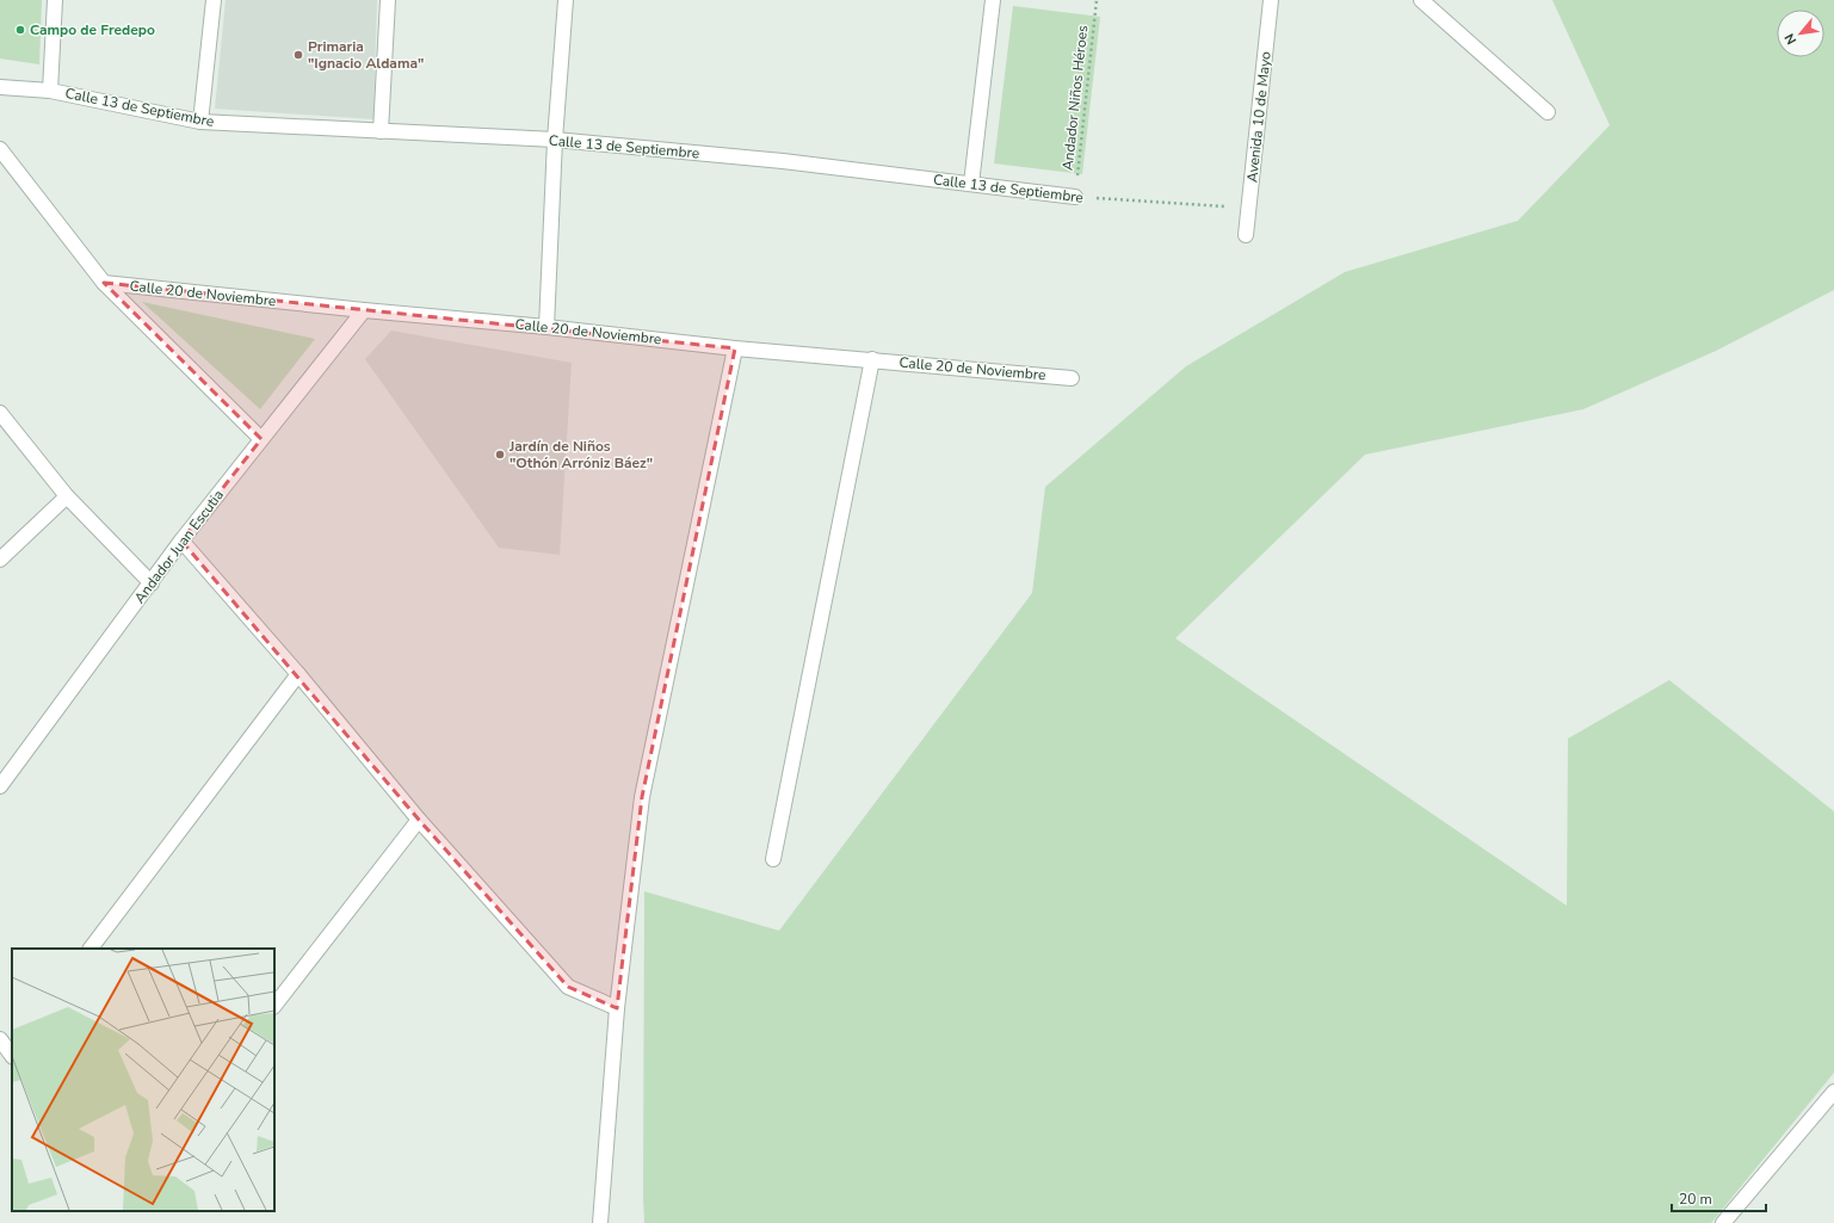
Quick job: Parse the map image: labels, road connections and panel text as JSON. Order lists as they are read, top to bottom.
{
  "streets": {
    "street": [
      "Calle 13 de Septiembre",
      "Avenida 10 de Mayo",
      "Calle 20 de Noviembre",
      "Andador Juan Escutia"
    ],
    "path": ["Andador Niños Héroes"]
  },
  "crossings": [
    ["Andador Niños Héroes", "Calle 13 de Septiembre"],
    ["Calle 13 de Septiembre", "Avenida 10 de Mayo"],
    ["Calle 20 de Noviembre", "Andador Juan Escutia"]
  ],
  "places": ["Campo de Fredepo", "Primaria \"Ignacio Aldama\"", "Jardín de Niños \"Othón Arróniz Báez\""],
  "scale_bar": "20 m",
  "north": "bottom left"
}
